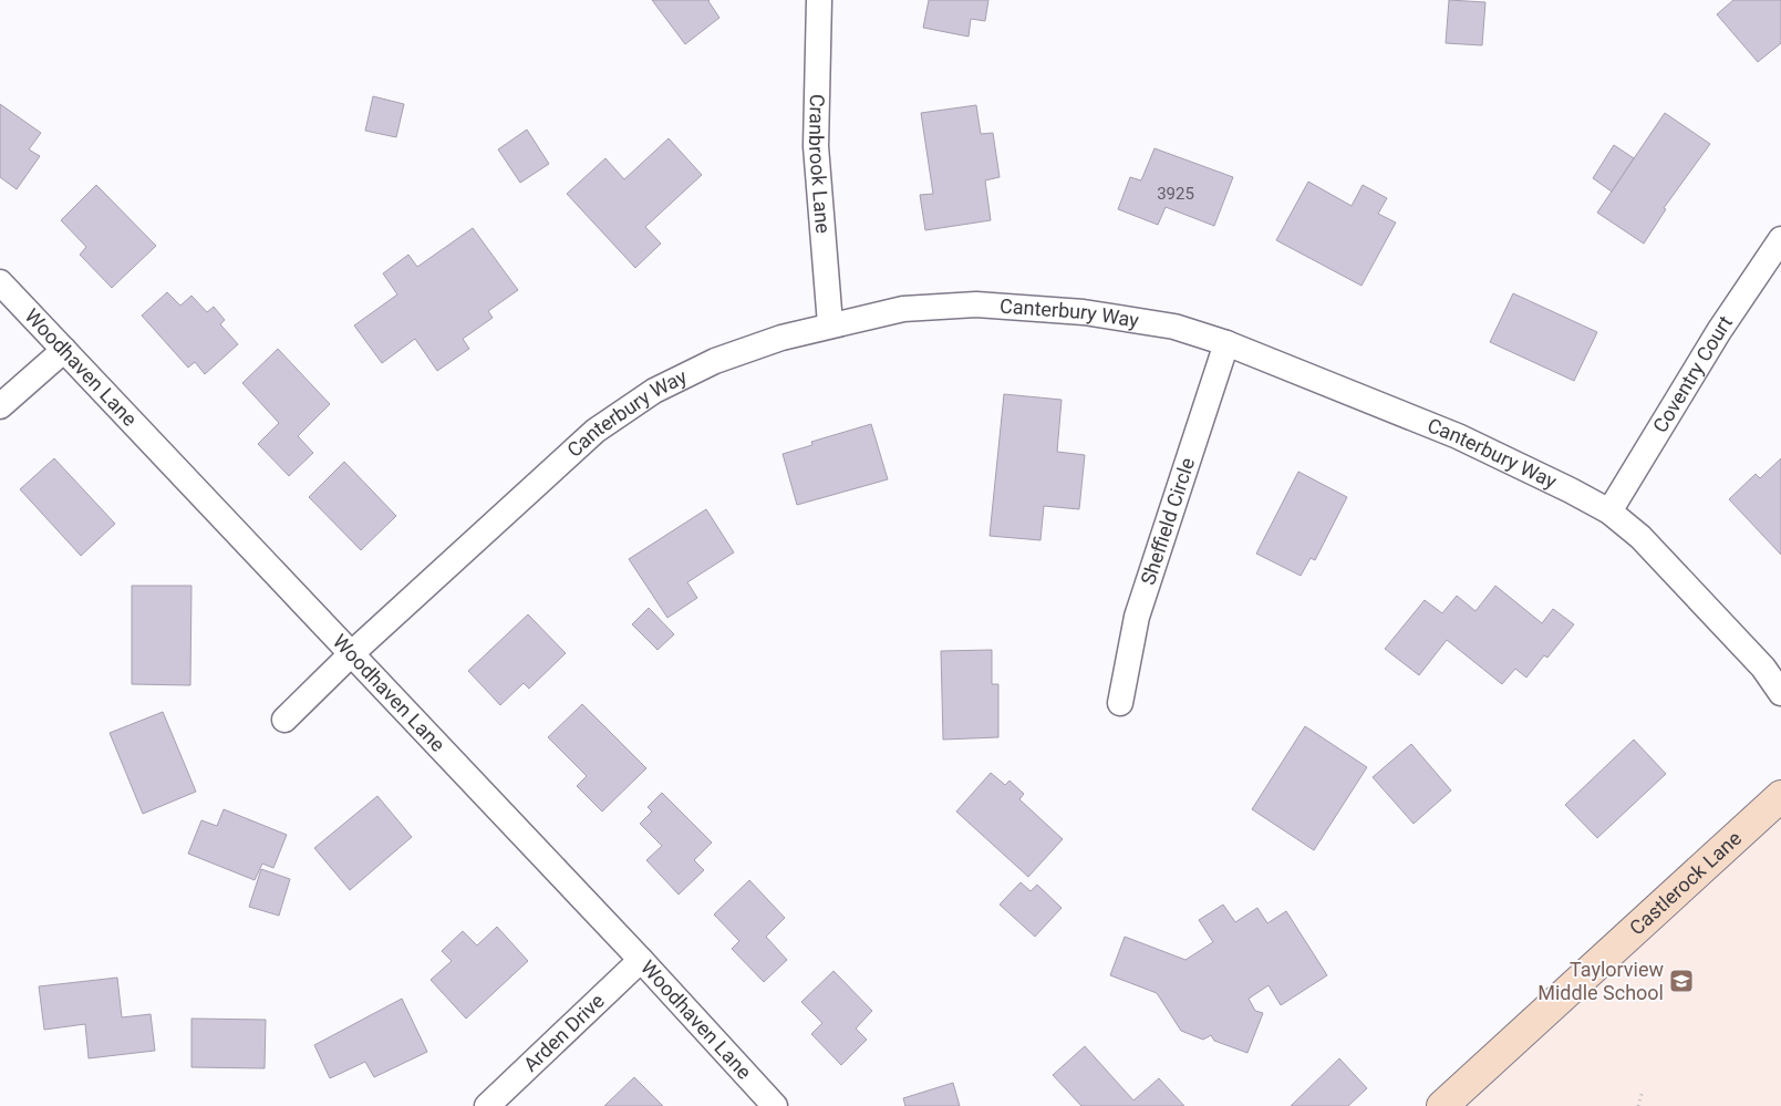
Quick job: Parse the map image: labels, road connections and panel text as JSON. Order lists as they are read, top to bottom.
{
  "streets": {
    "street": [
      "Cranbrook Lane",
      "Canterbury Way",
      "Woodhaven Lane",
      "Coventry Court",
      "Sheffield Circle",
      "Castlerock Lane",
      "Arden Drive"
    ]
  },
  "crossings": [
    ["Cranbrook Lane", "Canterbury Way"],
    ["Canterbury Way", "Woodhaven Lane"],
    ["Canterbury Way", "Coventry Court"],
    ["Canterbury Way", "Sheffield Circle"],
    ["Woodhaven Lane", "Arden Drive"]
  ],
  "places": {
    "school or university": ["Taylorview Middle School"]
  },
  "house_numbers": ["3925"]
}
